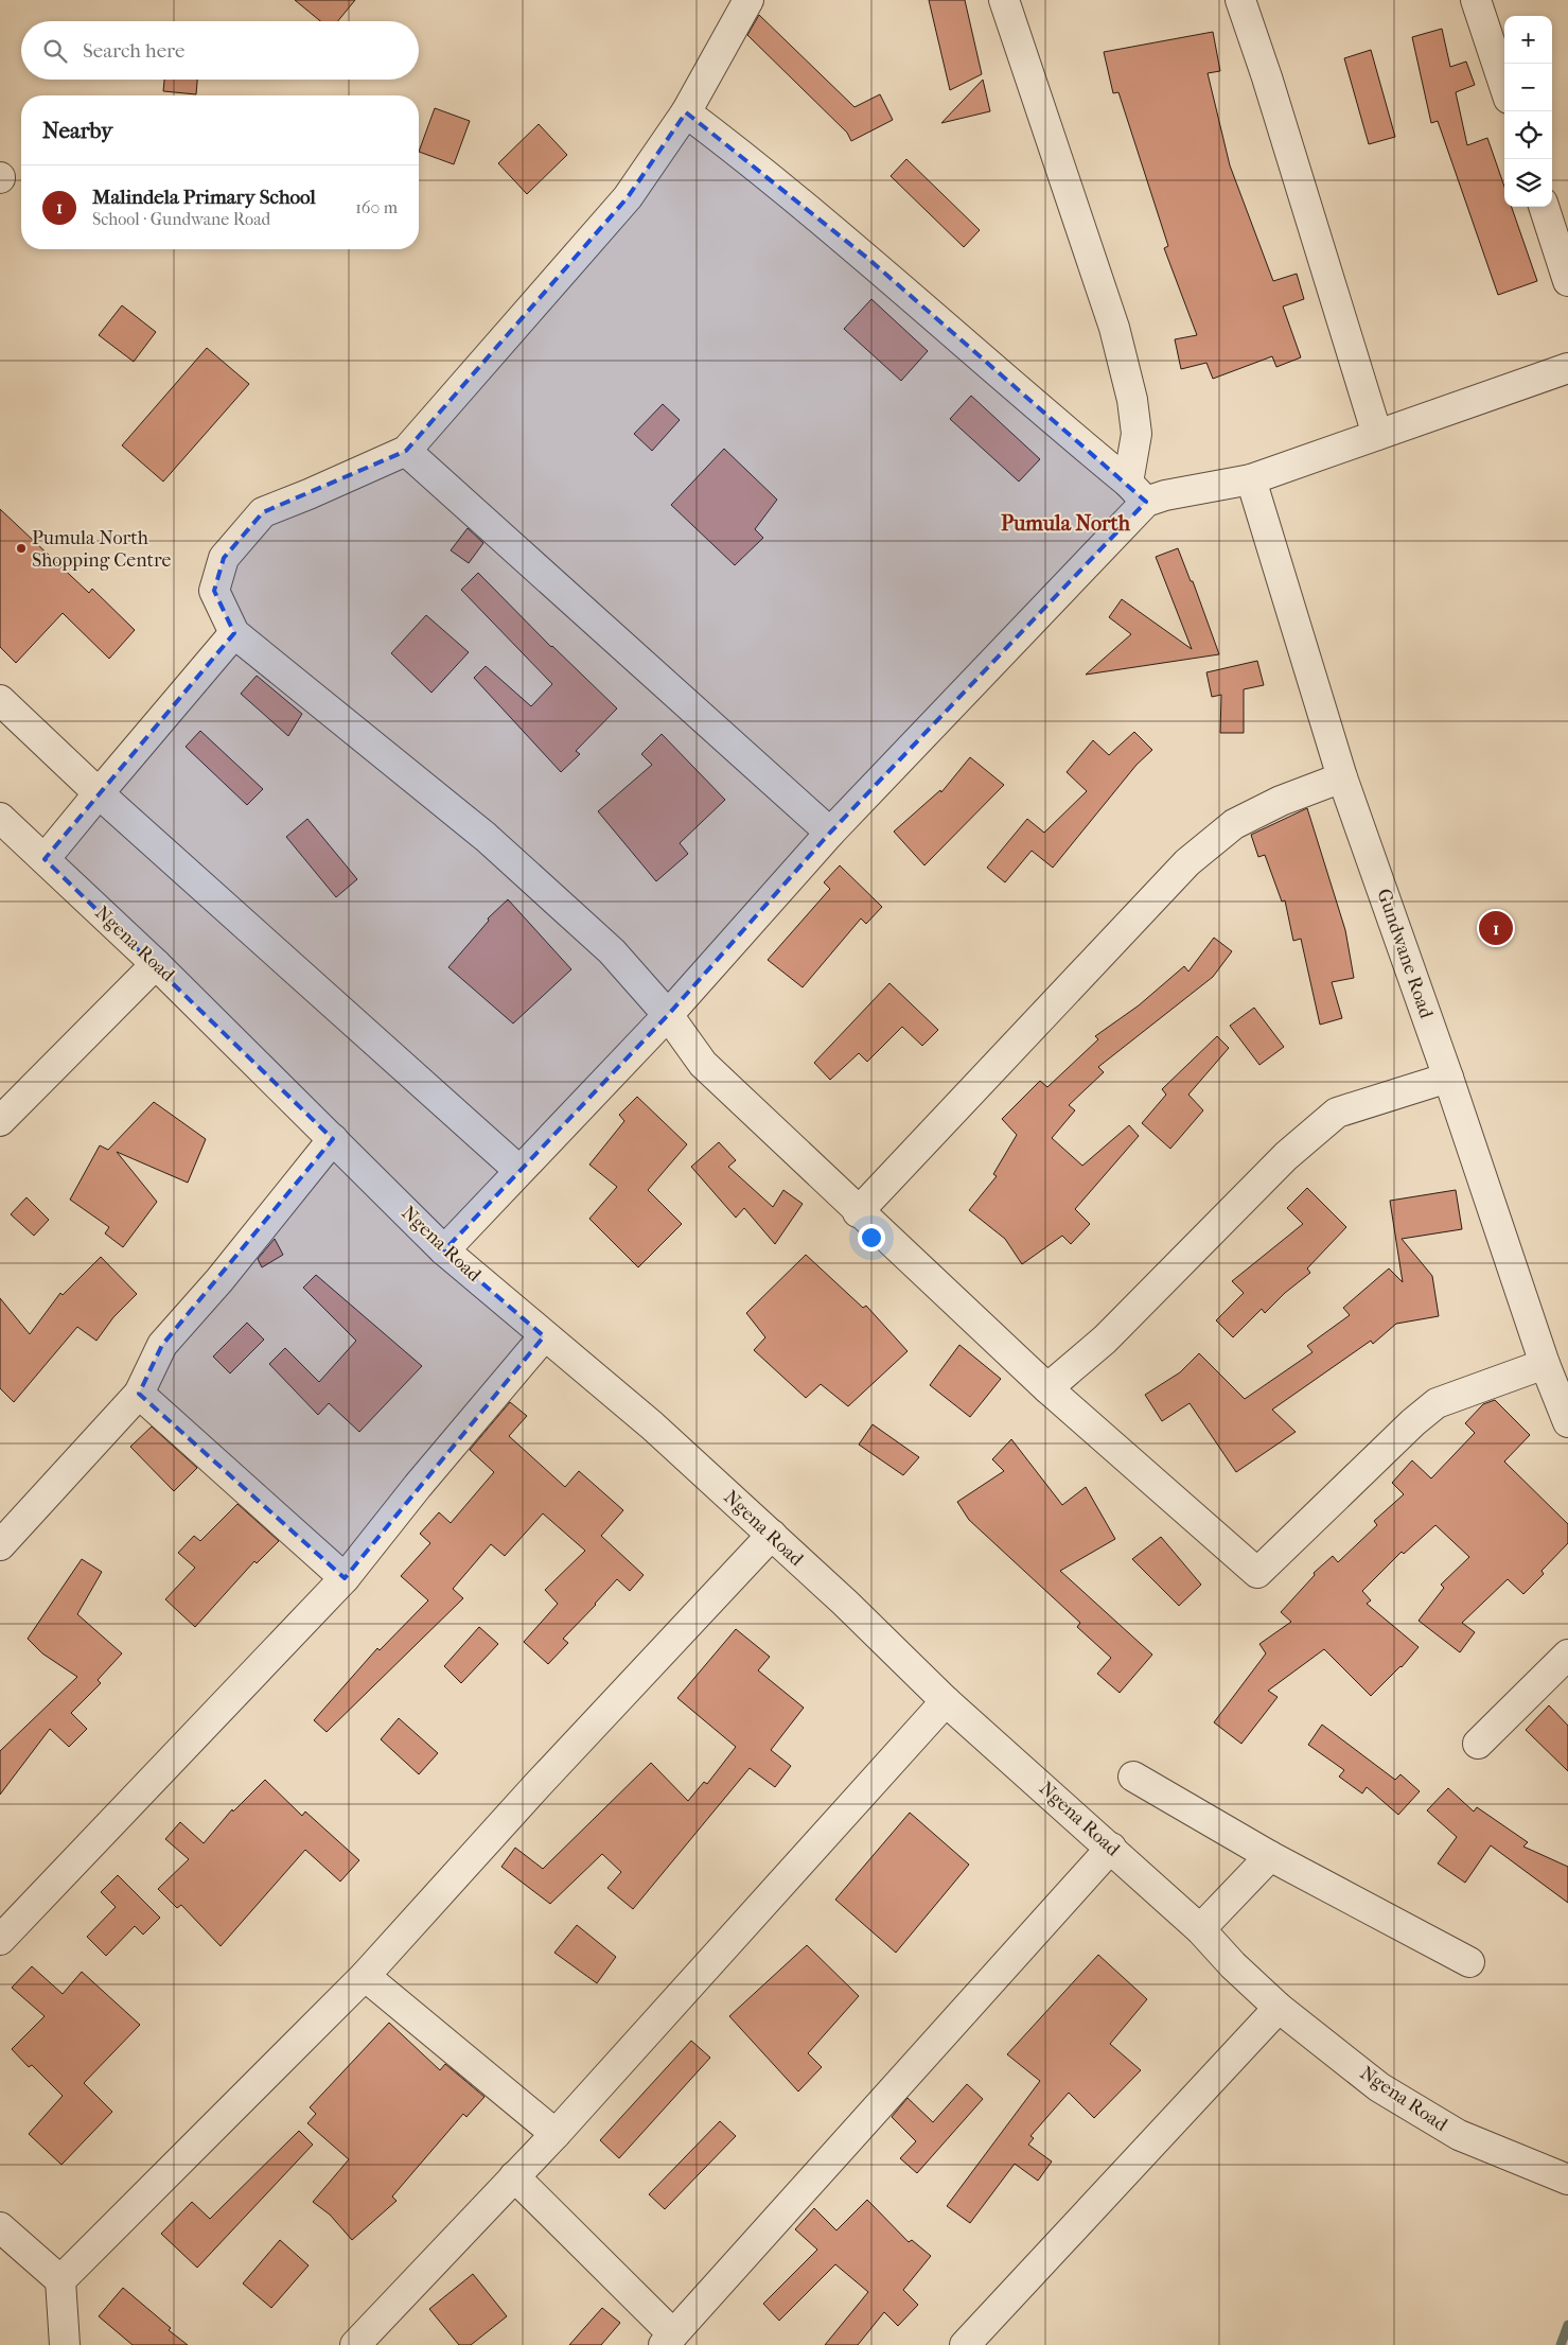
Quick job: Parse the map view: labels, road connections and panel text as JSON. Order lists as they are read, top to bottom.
{
  "streets": {
    "street": ["Ngena Road", "Gundwane Road"]
  },
  "districts": ["Pumula North"],
  "places": ["Pumula North Shopping Centre"],
  "page": {
    "map_buttons": ["+", "−"],
    "search": "Search here",
    "heading": "Nearby",
    "list": [
      {
        "mark": "1",
        "name": "Malindela Primary School",
        "note": "School · Gundwane Road",
        "value": "160 m"
      }
    ],
    "pins": "1"
  }
}
